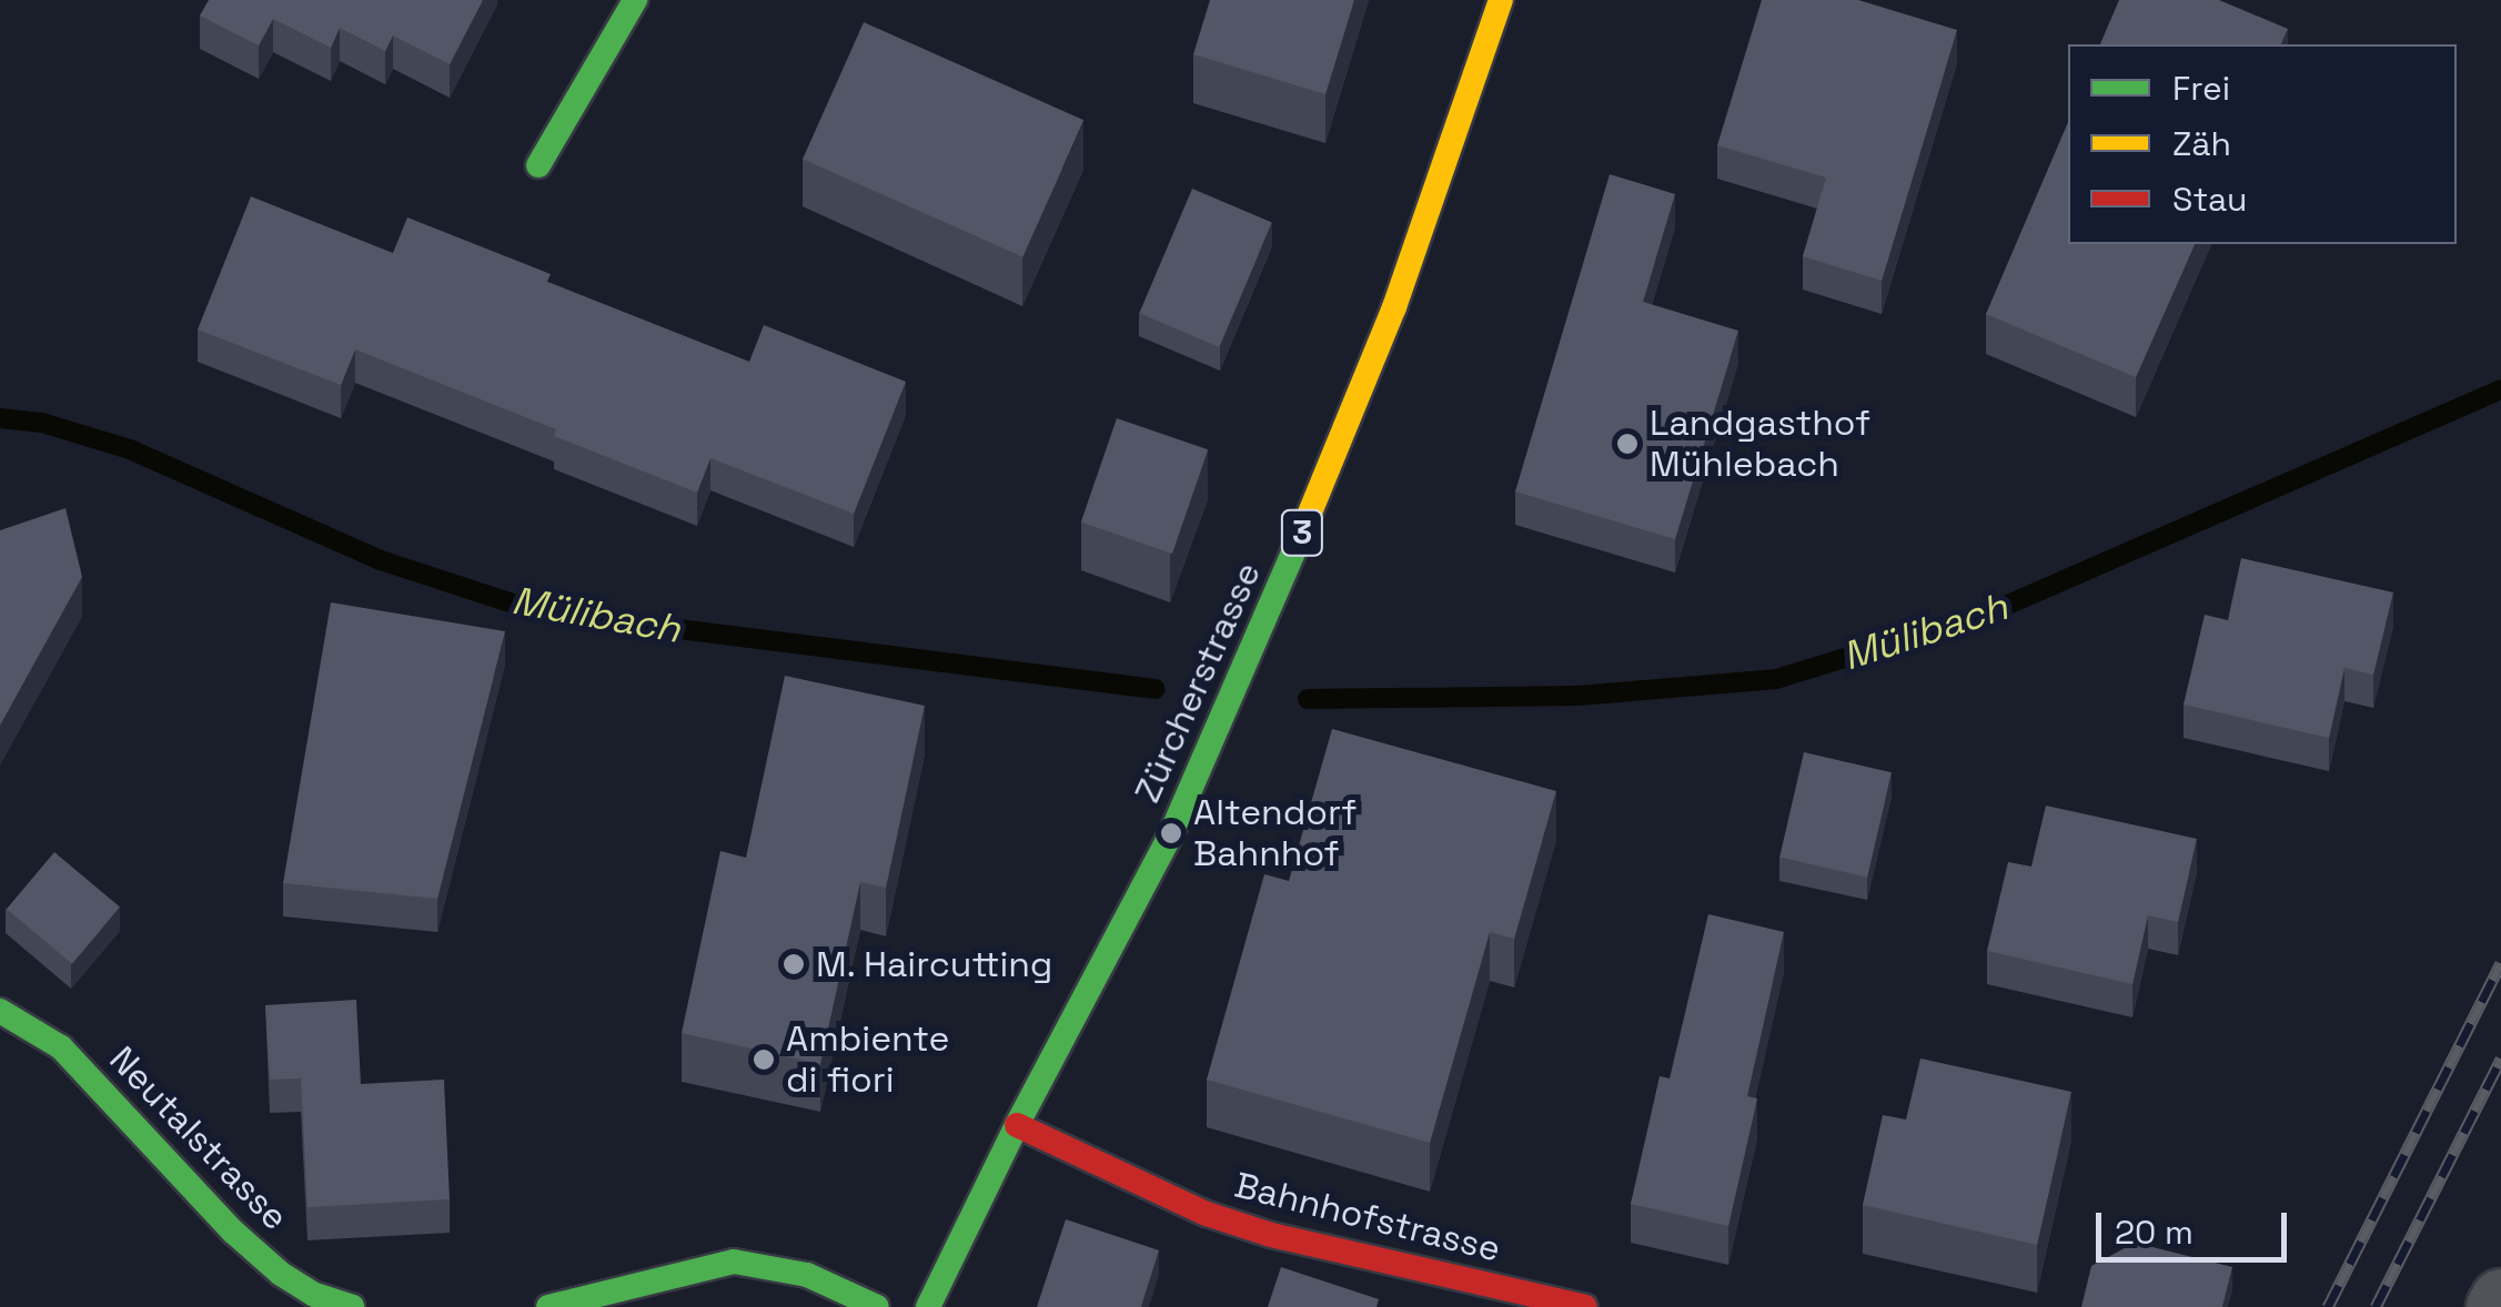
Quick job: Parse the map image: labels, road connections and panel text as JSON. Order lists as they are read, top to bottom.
{
  "streets": {
    "street": [
      "3",
      "Zürcherstrasse",
      "Neutalstrasse",
      "Bahnhofstrasse"
    ]
  },
  "crossings": [
    ["Zürcherstrasse", "Bahnhofstrasse"]
  ],
  "water": ["Mülibach"],
  "places": [
    "Landgasthof Mühlebach",
    "Altendorf Bahnhof",
    "M. Haircutting",
    "Ambiente di fiori"
  ],
  "legend": ["Frei", "Zäh", "Stau"],
  "scale_bar": "20 m"
}
